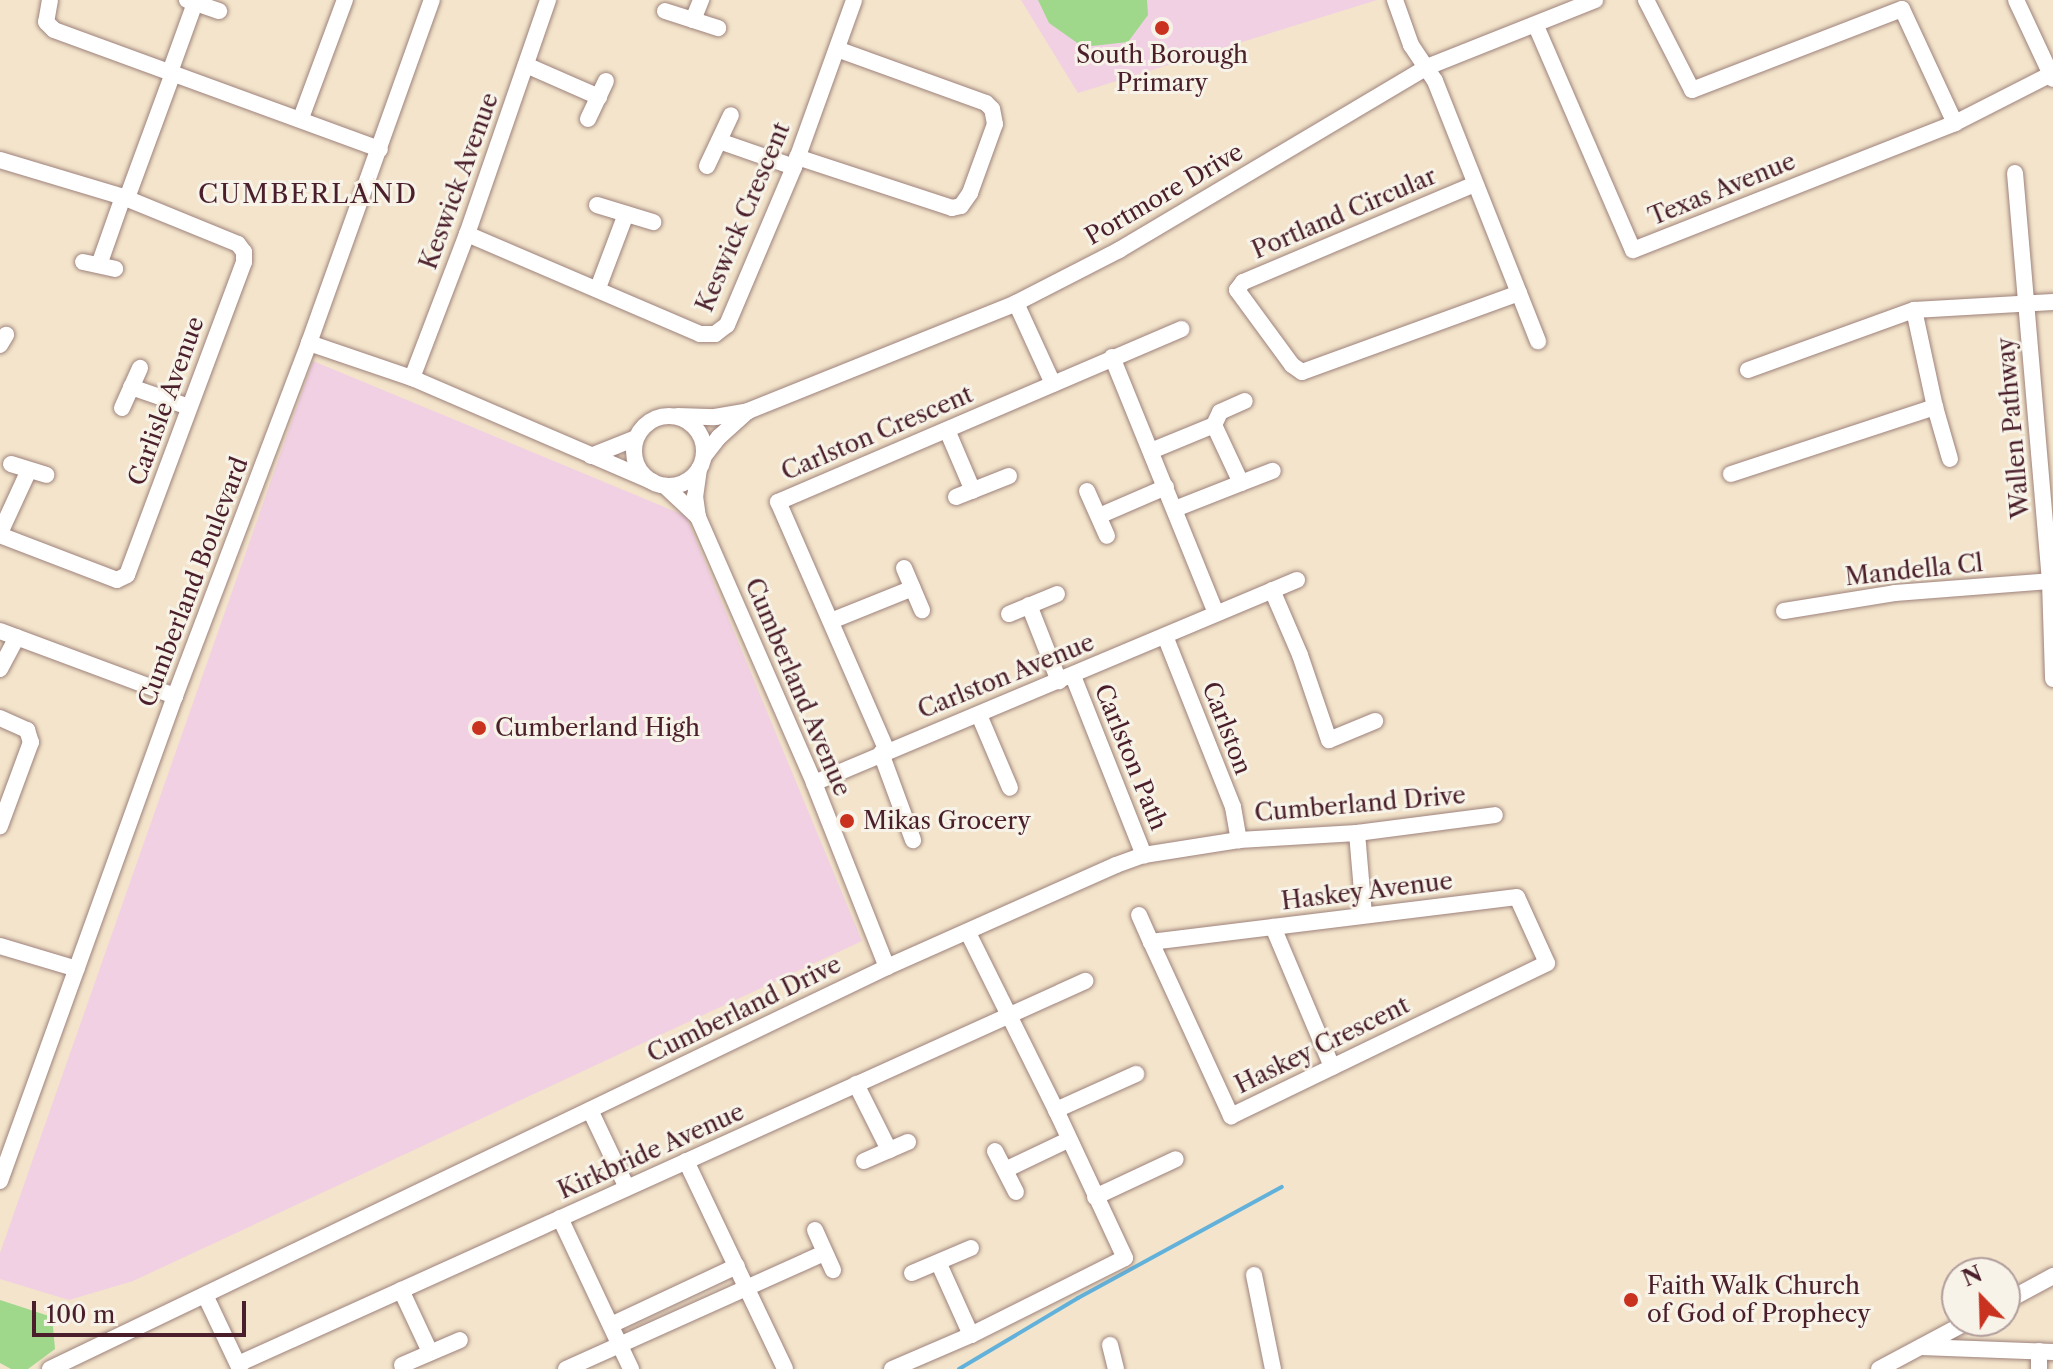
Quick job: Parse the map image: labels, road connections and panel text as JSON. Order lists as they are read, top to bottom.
{
  "streets": {
    "street": [
      "Keswick Avenue",
      "Texas Avenue",
      "Portmore Drive",
      "Portland Circular",
      "Keswick Crescent",
      "Carlisle Avenue",
      "Wallen Pathway",
      "Carlston Crescent",
      "Mandella Cl",
      "Cumberland Boulevard",
      "Carlston Avenue",
      "Cumberland Avenue",
      "Carlston",
      "Carlston Path",
      "Cumberland Drive",
      "Haskey Avenue",
      "Haskey Crescent",
      "Kirkbride Avenue"
    ]
  },
  "crossings": [
    ["Keswick Avenue", "Keswick Crescent"],
    ["Keswick Avenue", "Cumberland Avenue"],
    ["Texas Avenue", "Portmore Drive"],
    ["Portmore Drive", "Cumberland Avenue"],
    ["Wallen Pathway", "Mandella Cl"],
    ["Carlston Crescent", "Carlston Avenue"],
    ["Cumberland Boulevard", "Cumberland Avenue"],
    ["Carlston Avenue", "Cumberland Avenue"],
    ["Carlston Avenue", "Carlston"],
    ["Carlston Avenue", "Carlston Path"],
    ["Cumberland Avenue", "Cumberland Drive"],
    ["Carlston", "Cumberland Drive"],
    ["Carlston Path", "Cumberland Drive"],
    ["Haskey Avenue", "Haskey Crescent"]
  ],
  "districts": ["CUMBERLAND"],
  "places": [
    "South Borough Primary",
    "Cumberland High",
    "Mikas Grocery",
    "Faith Walk Church of God of Prophecy"
  ],
  "scale_bar": "100 m",
  "north": "top left"
}
